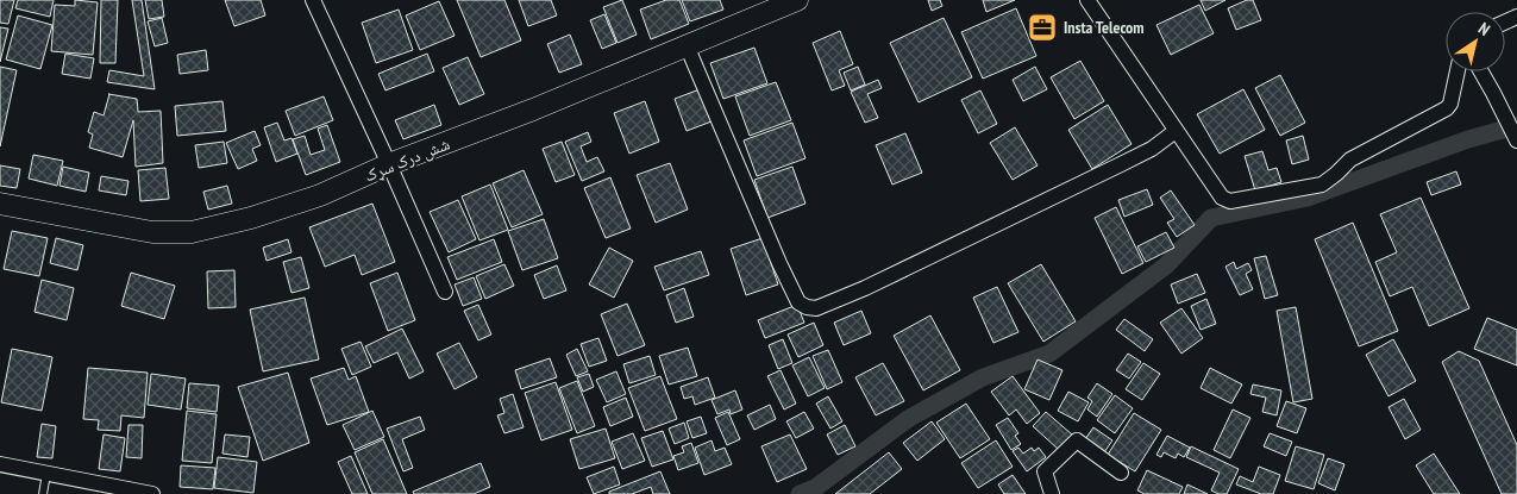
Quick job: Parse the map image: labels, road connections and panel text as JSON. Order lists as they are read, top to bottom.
{
  "streets": {
    "main road": ["شش درک سړک"]
  },
  "places": {
    "office": ["Insta Telecom"]
  },
  "north": "top right"
}
